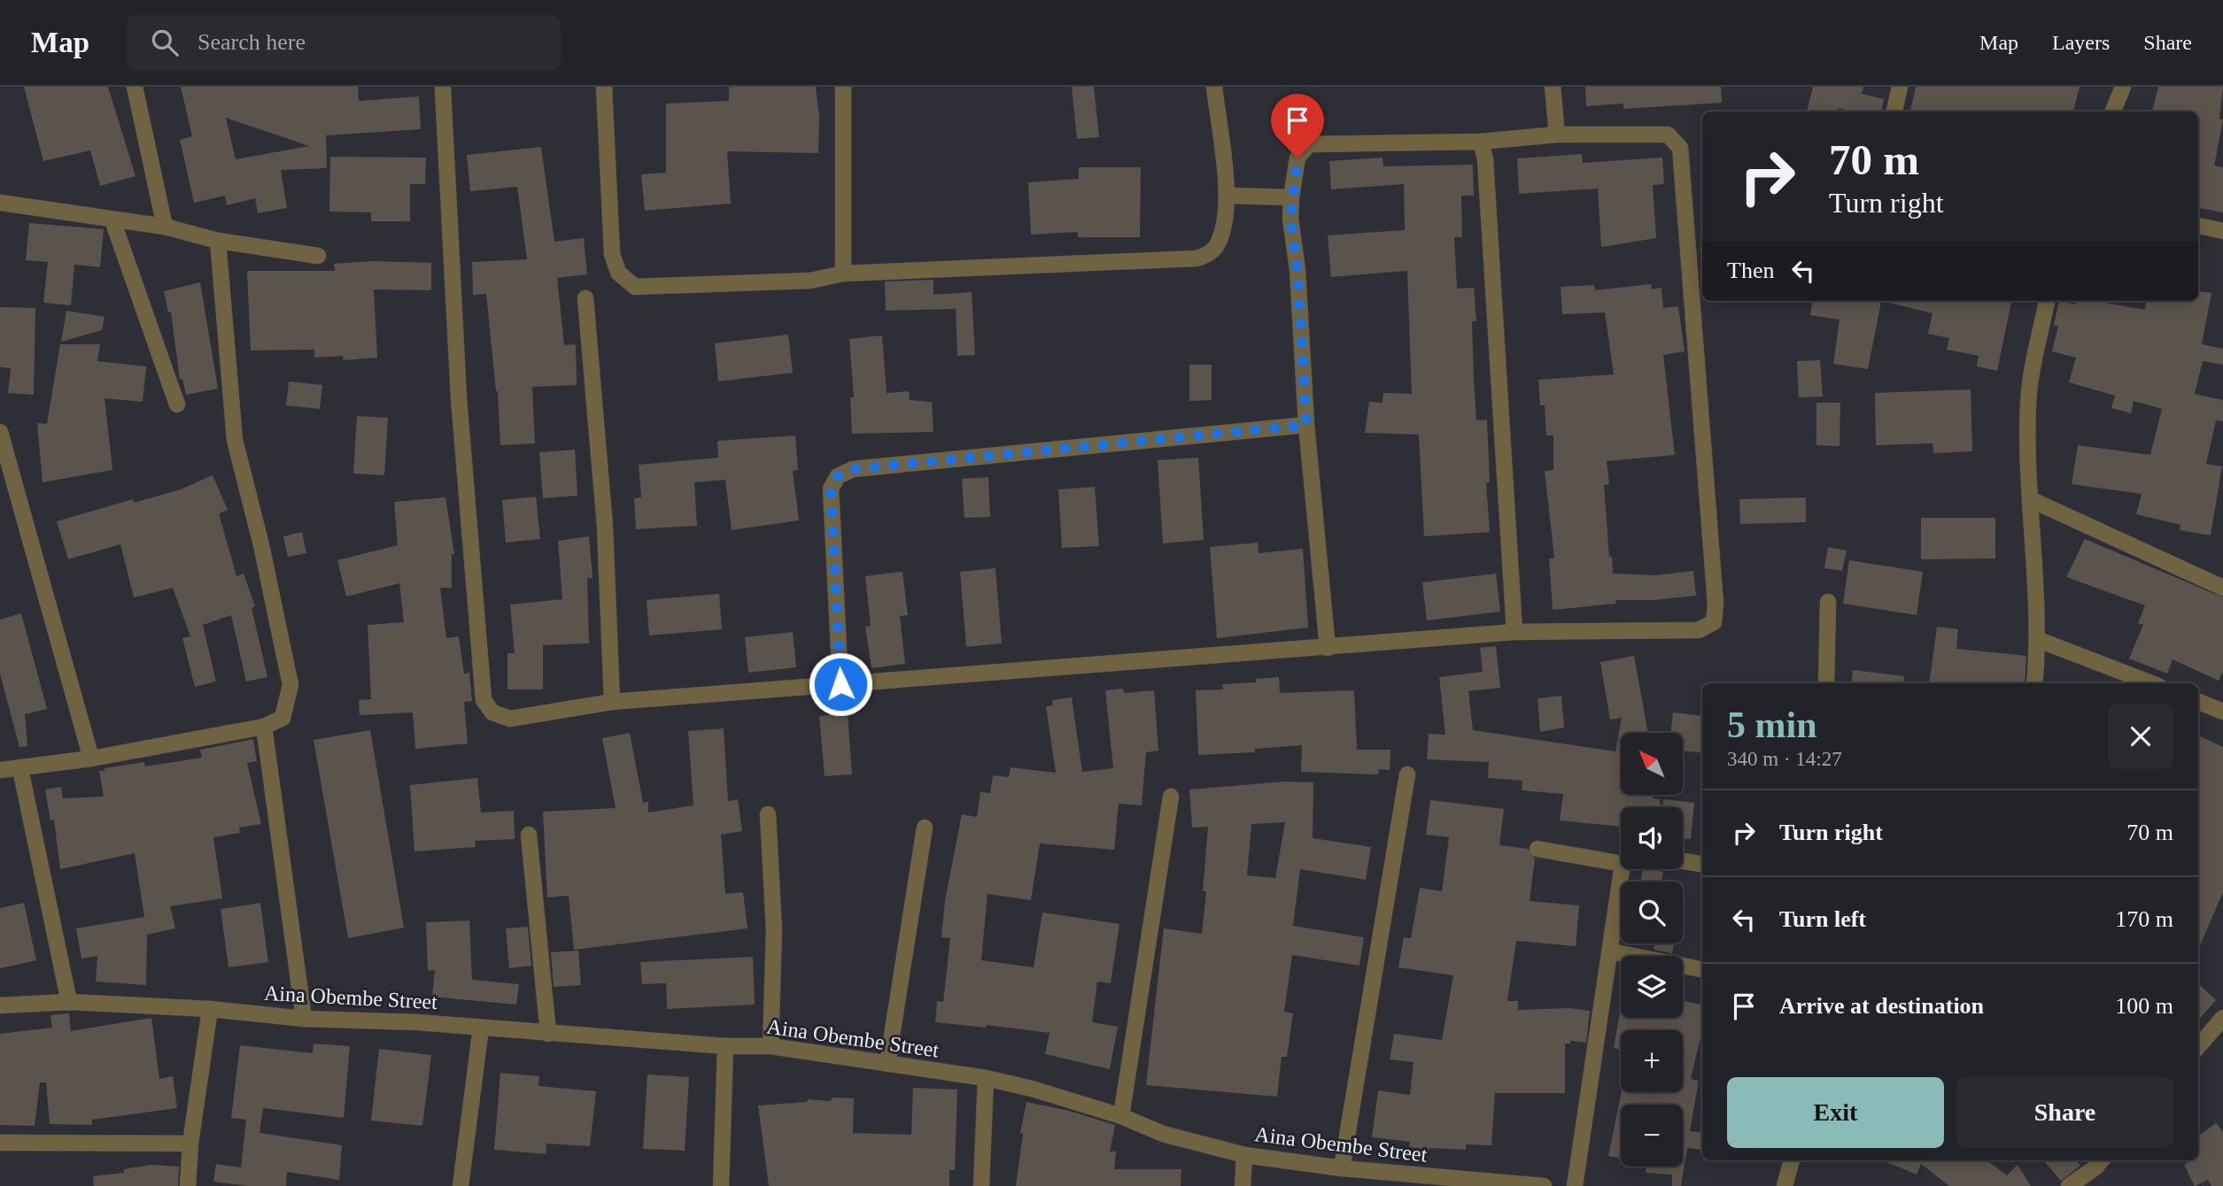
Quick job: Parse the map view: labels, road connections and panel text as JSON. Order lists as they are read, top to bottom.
{
  "streets": {
    "street": ["Aina Obembe Street"]
  },
  "north": "top left",
  "page": {
    "header": "Map",
    "search": "Search here",
    "nav": ["Map", "Layers", "Share"],
    "turn": ["70 m", "Turn right"],
    "then": "Then",
    "heading": ["5 min", "340 m · 14:27"],
    "map_buttons": ["+", "−"],
    "list": [
      {
        "name": "Turn right",
        "value": "70 m"
      },
      {
        "name": "Turn left",
        "value": "170 m"
      },
      {
        "name": "Arrive at destination",
        "value": "100 m"
      }
    ],
    "buttons": ["Exit", "Share"]
  }
}
